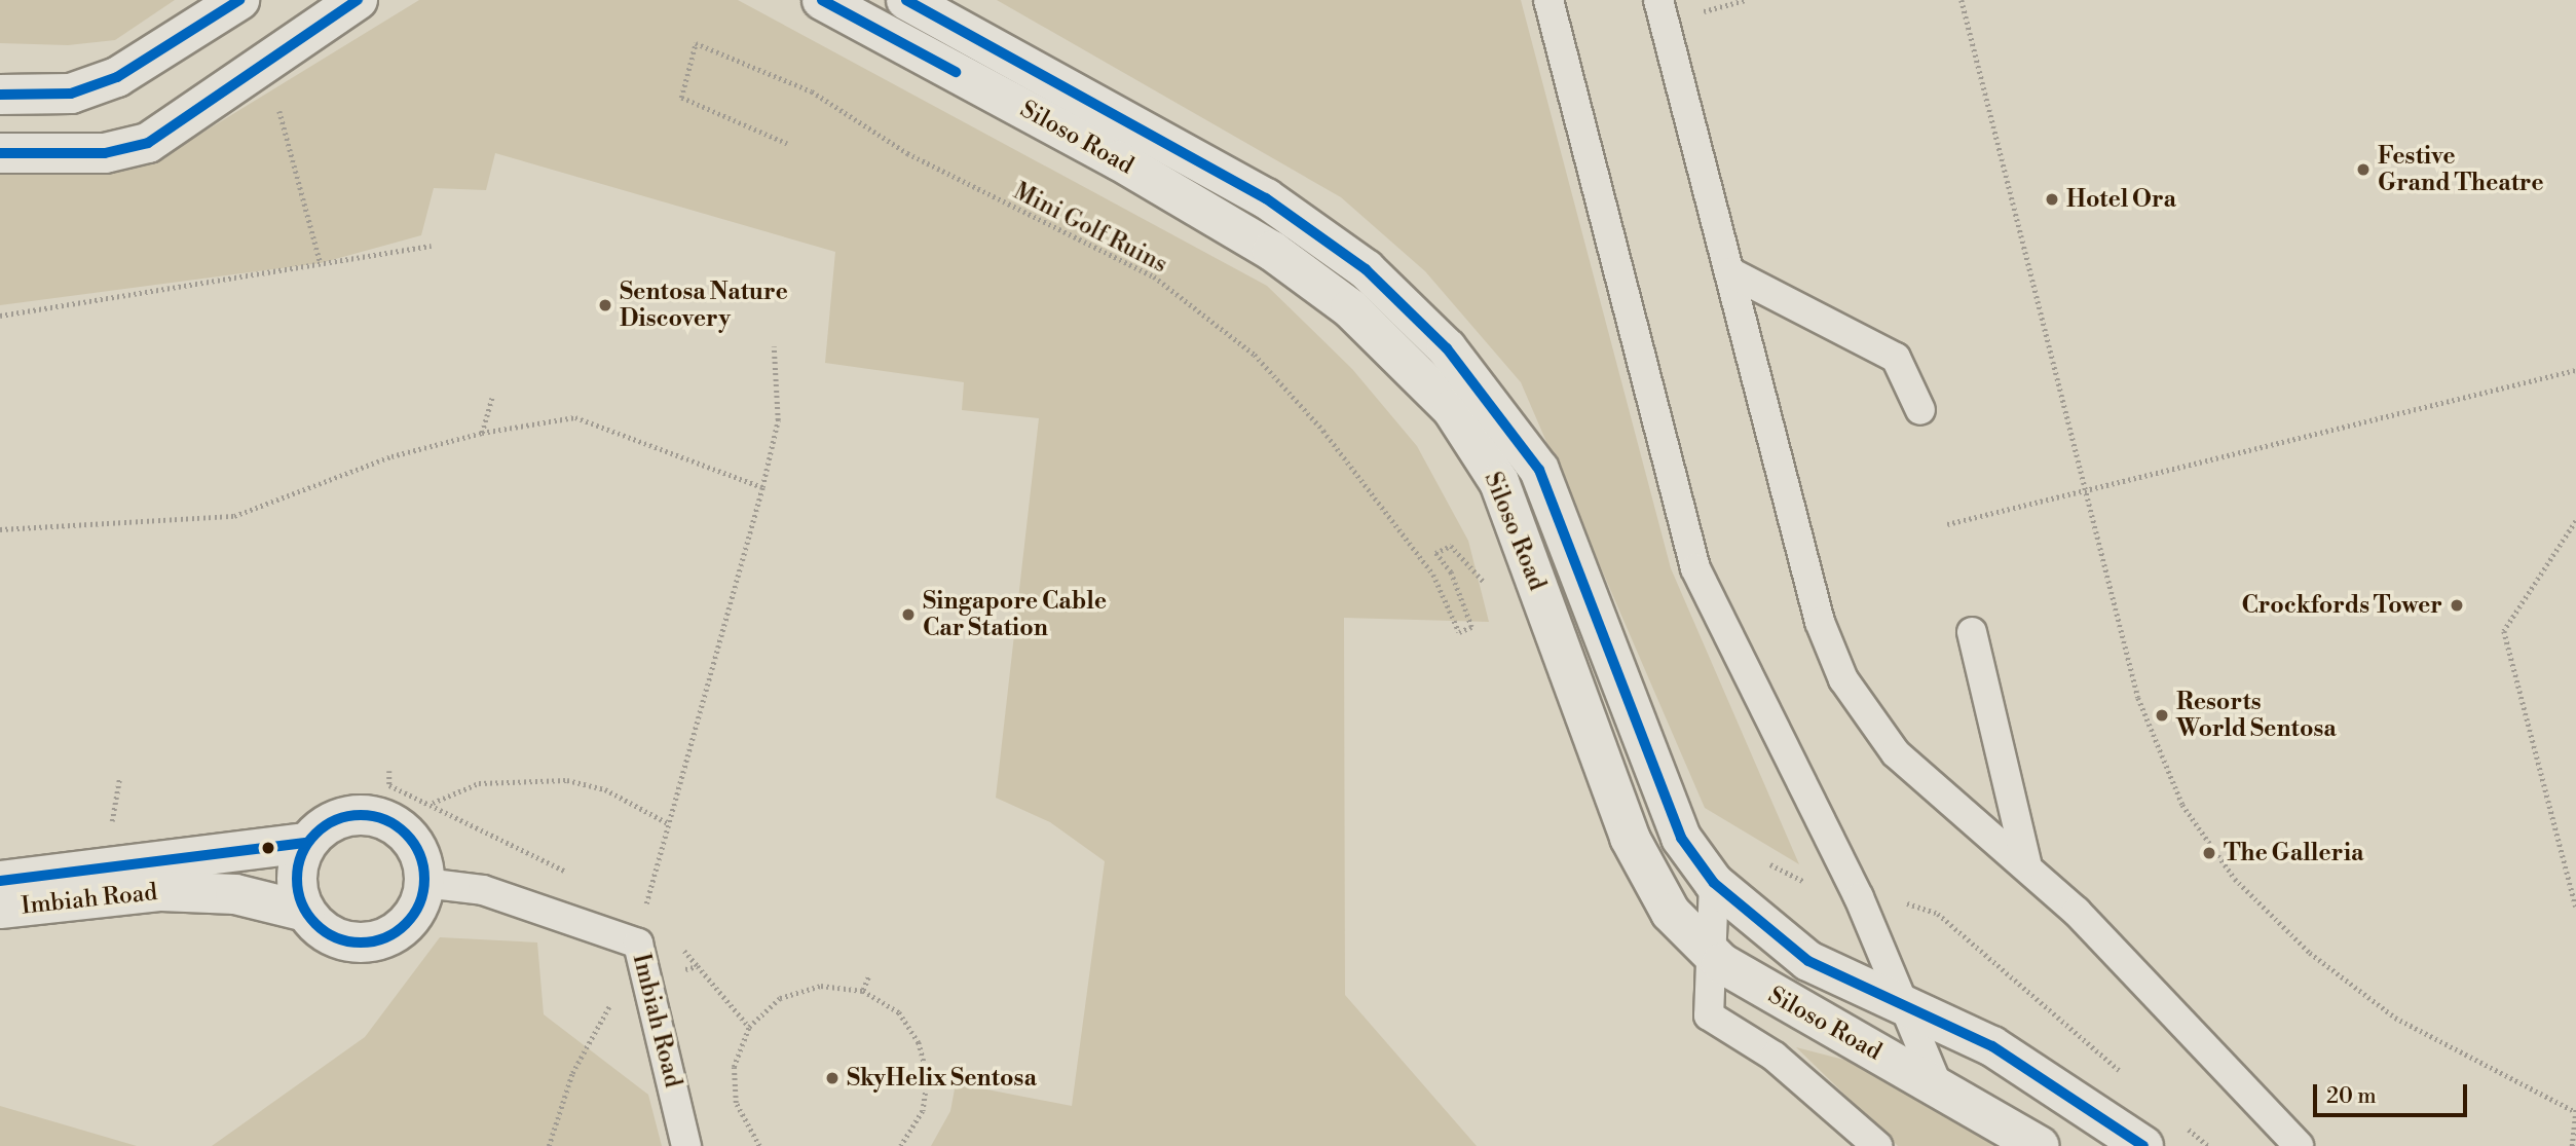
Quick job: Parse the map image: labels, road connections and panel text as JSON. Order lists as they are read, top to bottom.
{
  "streets": {
    "street": ["Siloso Road", "Imbiah Road"],
    "path": ["Mini Golf Ruins"]
  },
  "places": [
    "Festive Grand Theatre",
    "Hotel Ora",
    "Sentosa Nature Discovery",
    "Crockfords Tower",
    "Singapore Cable Car Station",
    "Resorts World Sentosa",
    "The Galleria",
    "SkyHelix Sentosa"
  ],
  "scale_bar": "20 m"
}
